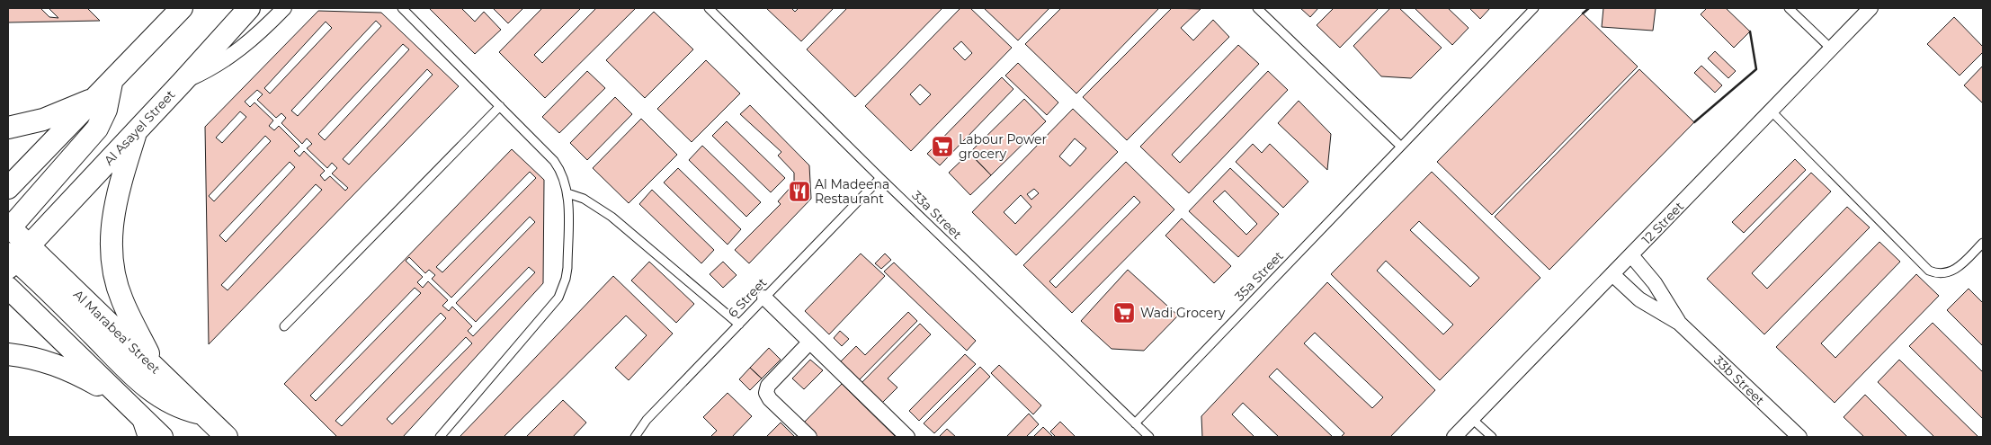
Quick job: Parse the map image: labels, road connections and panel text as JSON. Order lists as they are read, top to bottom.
{
  "streets": {
    "main road": ["Al Asayel Street", "Al Marabea' Street"],
    "street": ["12 Street", "33b Street"],
    "lane": ["33a Street", "35a Street", "6 Street"]
  },
  "crossings": [
    ["Al Asayel Street", "Al Marabea' Street"],
    ["33a Street", "35a Street"],
    ["33a Street", "6 Street"],
    ["12 Street", "33b Street"]
  ],
  "places": {
    "supermarket": ["Labour Power grocery", "Wadi Grocery"],
    "restaurant": ["Al Madeena Restaurant"]
  }
}
